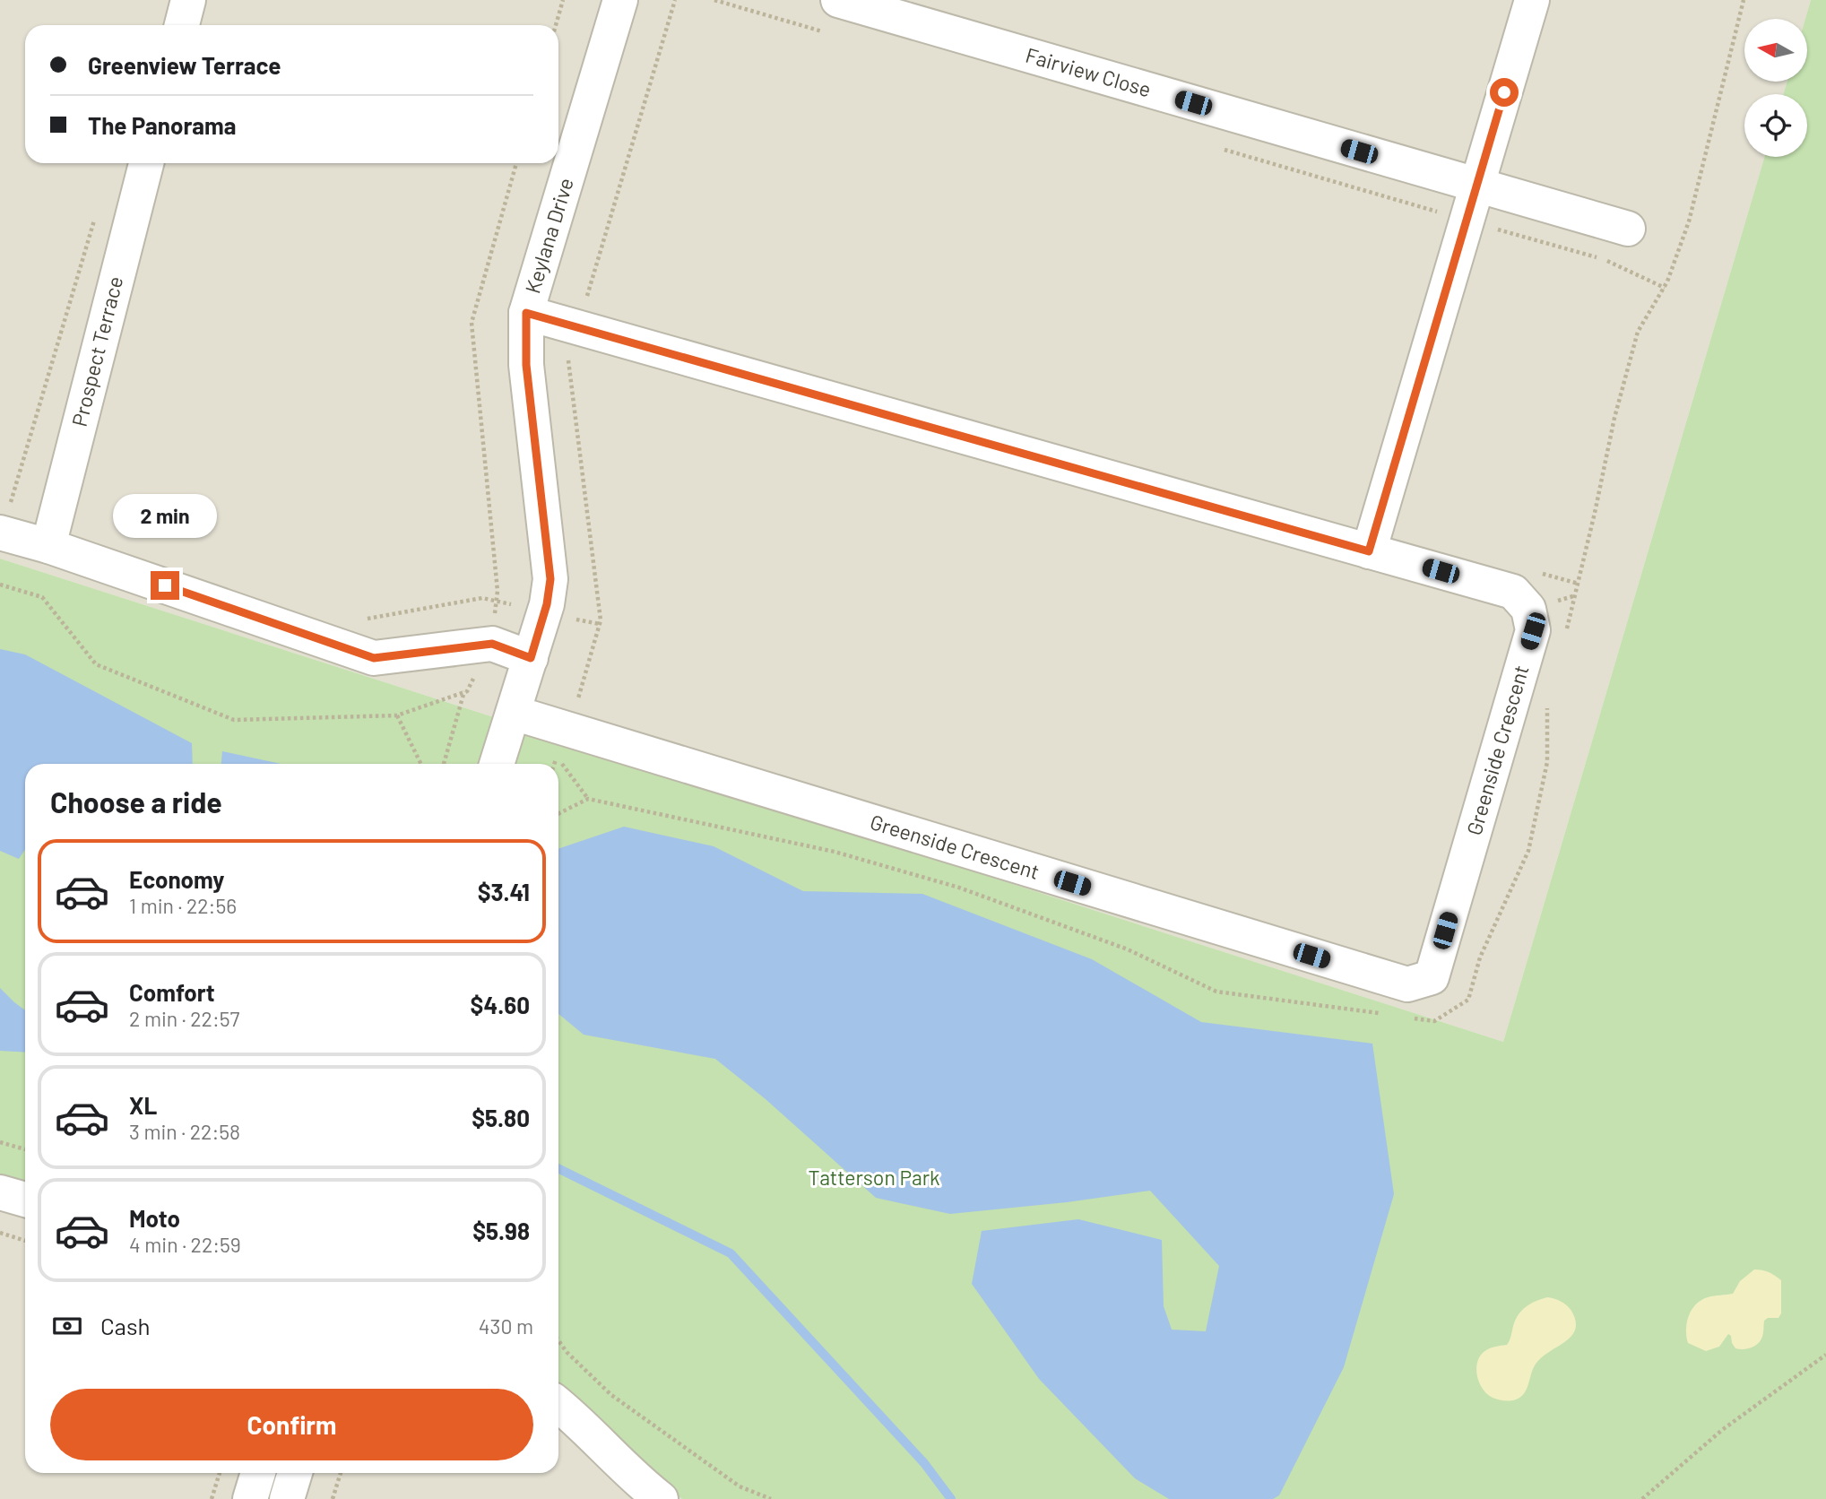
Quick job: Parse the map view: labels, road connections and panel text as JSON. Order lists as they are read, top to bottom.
{
  "streets": {
    "street": [
      "Fairview Close",
      "Keylana Drive",
      "Prospect Terrace",
      "Greenside Crescent"
    ]
  },
  "crossings": [
    ["Keylana Drive", "Greenside Crescent"]
  ],
  "parks": ["Tatterson Park"],
  "north": "left",
  "page": {
    "banner": ["Greenview Terrace", "The Panorama"],
    "bubble": "2 min",
    "heading": "Choose a ride",
    "list": [
      {
        "name": "Economy",
        "note": "1 min · 22:56",
        "value": "$3.41"
      },
      {
        "name": "Comfort",
        "note": "2 min · 22:57",
        "value": "$4.60"
      },
      {
        "name": "XL",
        "note": "3 min · 22:58",
        "value": "$5.80"
      },
      {
        "name": "Moto",
        "note": "4 min · 22:59",
        "value": "$5.98"
      }
    ],
    "pay": ["Cash", "430 m"],
    "buttons": "Confirm"
  }
}
